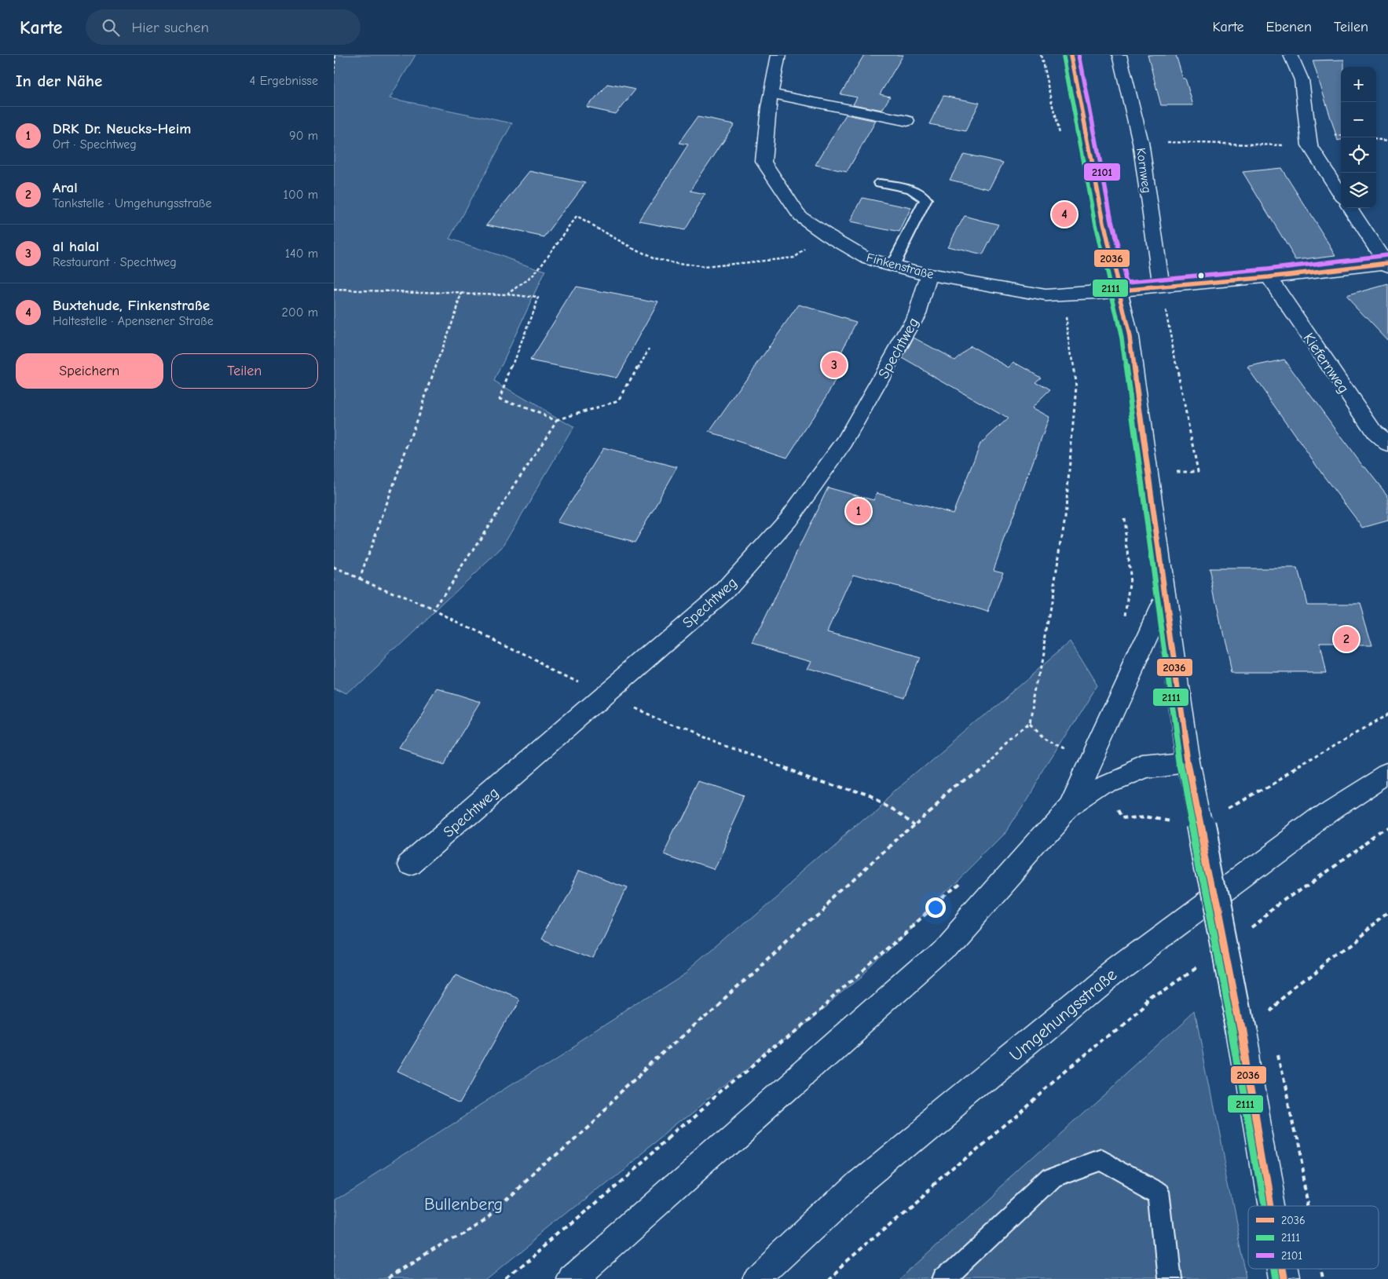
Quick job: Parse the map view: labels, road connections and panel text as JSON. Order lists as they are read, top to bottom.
{
  "streets": {
    "street": [
      "Kornweg",
      "Finkenstraße",
      "Spechtweg",
      "Kiefernweg",
      "Umgehungsstraße"
    ]
  },
  "crossings": [
    ["Kornweg", "Finkenstraße"],
    ["Finkenstraße", "Spechtweg"],
    ["Finkenstraße", "Kiefernweg"]
  ],
  "parks": ["Bullenberg"],
  "lines": ["transit line 2036", "transit line 2101", "transit line 2111"],
  "legend": ["2036", "2111", "2101"],
  "page": {
    "header": "Karte",
    "search": "Hier suchen",
    "nav": ["Karte", "Ebenen", "Teilen"],
    "heading": ["In der Nähe", "4 Ergebnisse"],
    "map_buttons": ["+", "−"],
    "list": [
      {
        "mark": "1",
        "name": "DRK Dr. Neucks-Heim",
        "note": "Ort · Spechtweg",
        "value": "90 m"
      },
      {
        "mark": "2",
        "name": "Aral",
        "note": "Tankstelle · Umgehungsstraße",
        "value": "100 m"
      },
      {
        "mark": "3",
        "name": "al halal",
        "note": "Restaurant · Spechtweg",
        "value": "140 m"
      },
      {
        "mark": "4",
        "name": "Buxtehude, Finkenstraße",
        "note": "Haltestelle · Apensener Straße",
        "value": "200 m"
      }
    ],
    "pins": [
      "4",
      "3",
      "1",
      "2"
    ],
    "buttons": ["Speichern", "Teilen"]
  }
}
